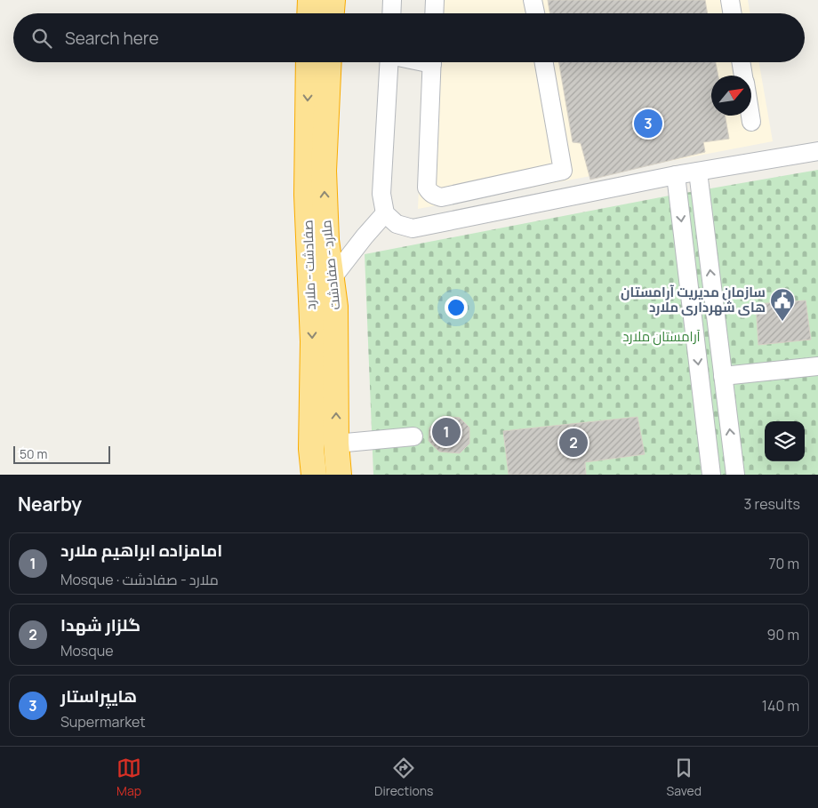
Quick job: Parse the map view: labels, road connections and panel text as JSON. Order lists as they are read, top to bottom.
{
  "streets": {
    "highway": ["صفادشت - ملارد", "ملارد - صفادشت"]
  },
  "one_way": ["صفادشت - ملارد", "ملارد - صفادشت"],
  "parks": ["آرامستان ملارد"],
  "places": {
    "public building": ["سازمان مدیریت آرامستان های شهرداری ملارد"]
  },
  "scale_bar": "50 m",
  "north": "top right",
  "page": {
    "search": "Search here",
    "pins": ["3", "1", "2"],
    "scale": "50 m",
    "heading": ["Nearby", "3 results"],
    "list": [
      {
        "mark": "1",
        "name": "امامزاده ابراهیم ملارد",
        "note": "Mosque · ملارد - صفادشت",
        "value": "70 m"
      },
      {
        "mark": "2",
        "name": "گلزار شهدا",
        "note": "Mosque",
        "value": "90 m"
      },
      {
        "mark": "3",
        "name": "هایپراستار",
        "note": "Supermarket",
        "value": "140 m"
      }
    ],
    "nav": ["Map", "Directions", "Saved"]
  }
}
